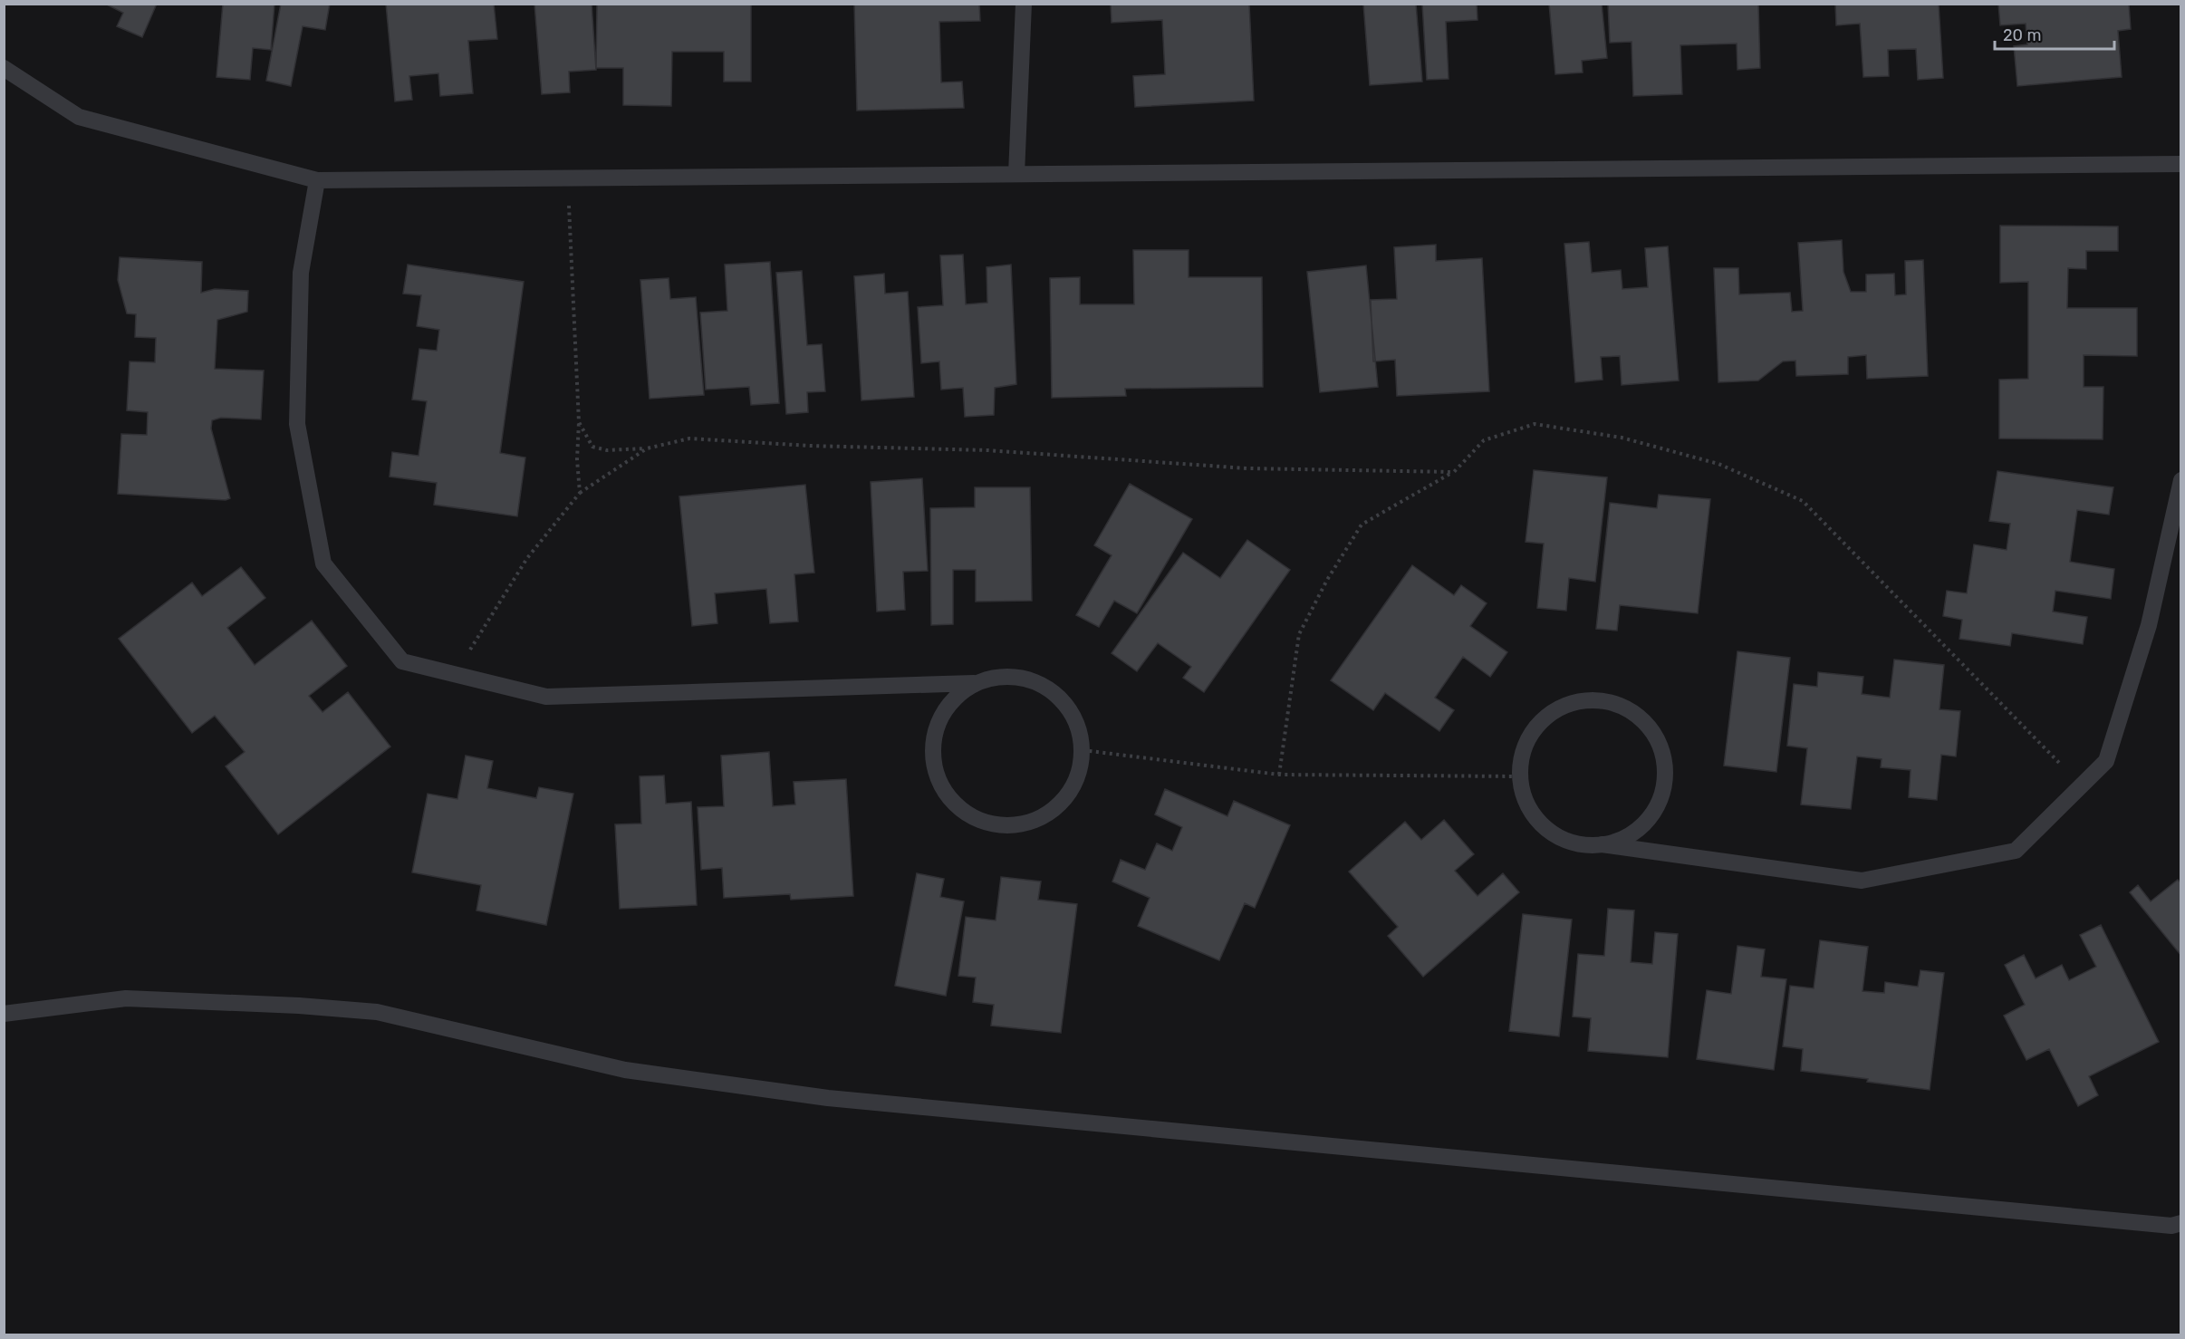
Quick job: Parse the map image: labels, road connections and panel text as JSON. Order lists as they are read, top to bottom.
{
  "scale_bar": "20 m"
}
